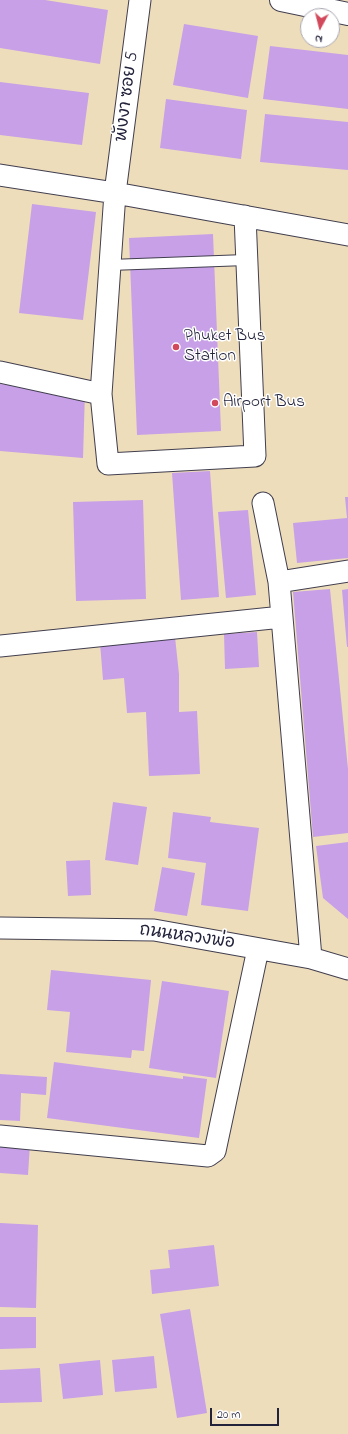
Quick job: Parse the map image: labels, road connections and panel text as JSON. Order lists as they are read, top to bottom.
{
  "streets": {
    "street": ["พังงา ซอย 5", "ถนนหลวงพ่อ"]
  },
  "places": ["Phuket Bus Station", "Airport Bus"],
  "scale_bar": "20 m",
  "north": "bottom"
}
